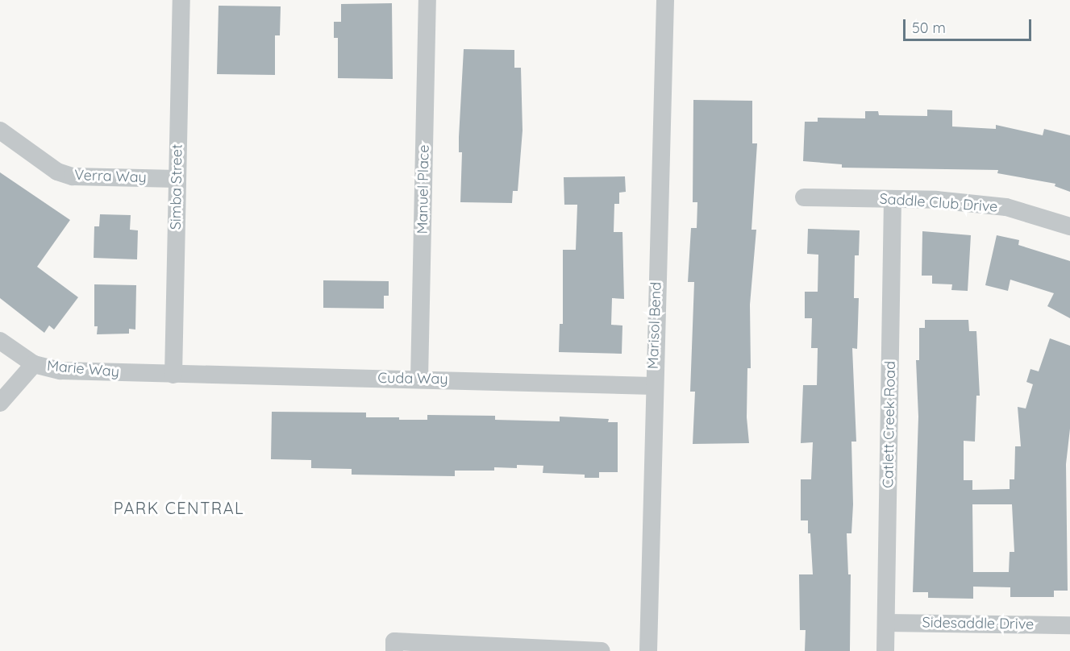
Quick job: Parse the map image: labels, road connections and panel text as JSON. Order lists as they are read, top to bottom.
{
  "streets": {
    "street": [
      "Verra Way",
      "Simba Street",
      "Manuel Place",
      "Saddle Club Drive",
      "Marisol Bend",
      "Marie Way",
      "Cuda Way",
      "Catlett Creek Road",
      "Sidesaddle Drive"
    ]
  },
  "crossings": [
    ["Verra Way", "Simba Street"],
    ["Simba Street", "Marie Way"],
    ["Simba Street", "Cuda Way"],
    ["Manuel Place", "Cuda Way"],
    ["Saddle Club Drive", "Catlett Creek Road"],
    ["Marisol Bend", "Cuda Way"],
    ["Marie Way", "Cuda Way"],
    ["Catlett Creek Road", "Sidesaddle Drive"]
  ],
  "districts": ["PARK CENTRAL"],
  "scale_bar": "50 m"
}
